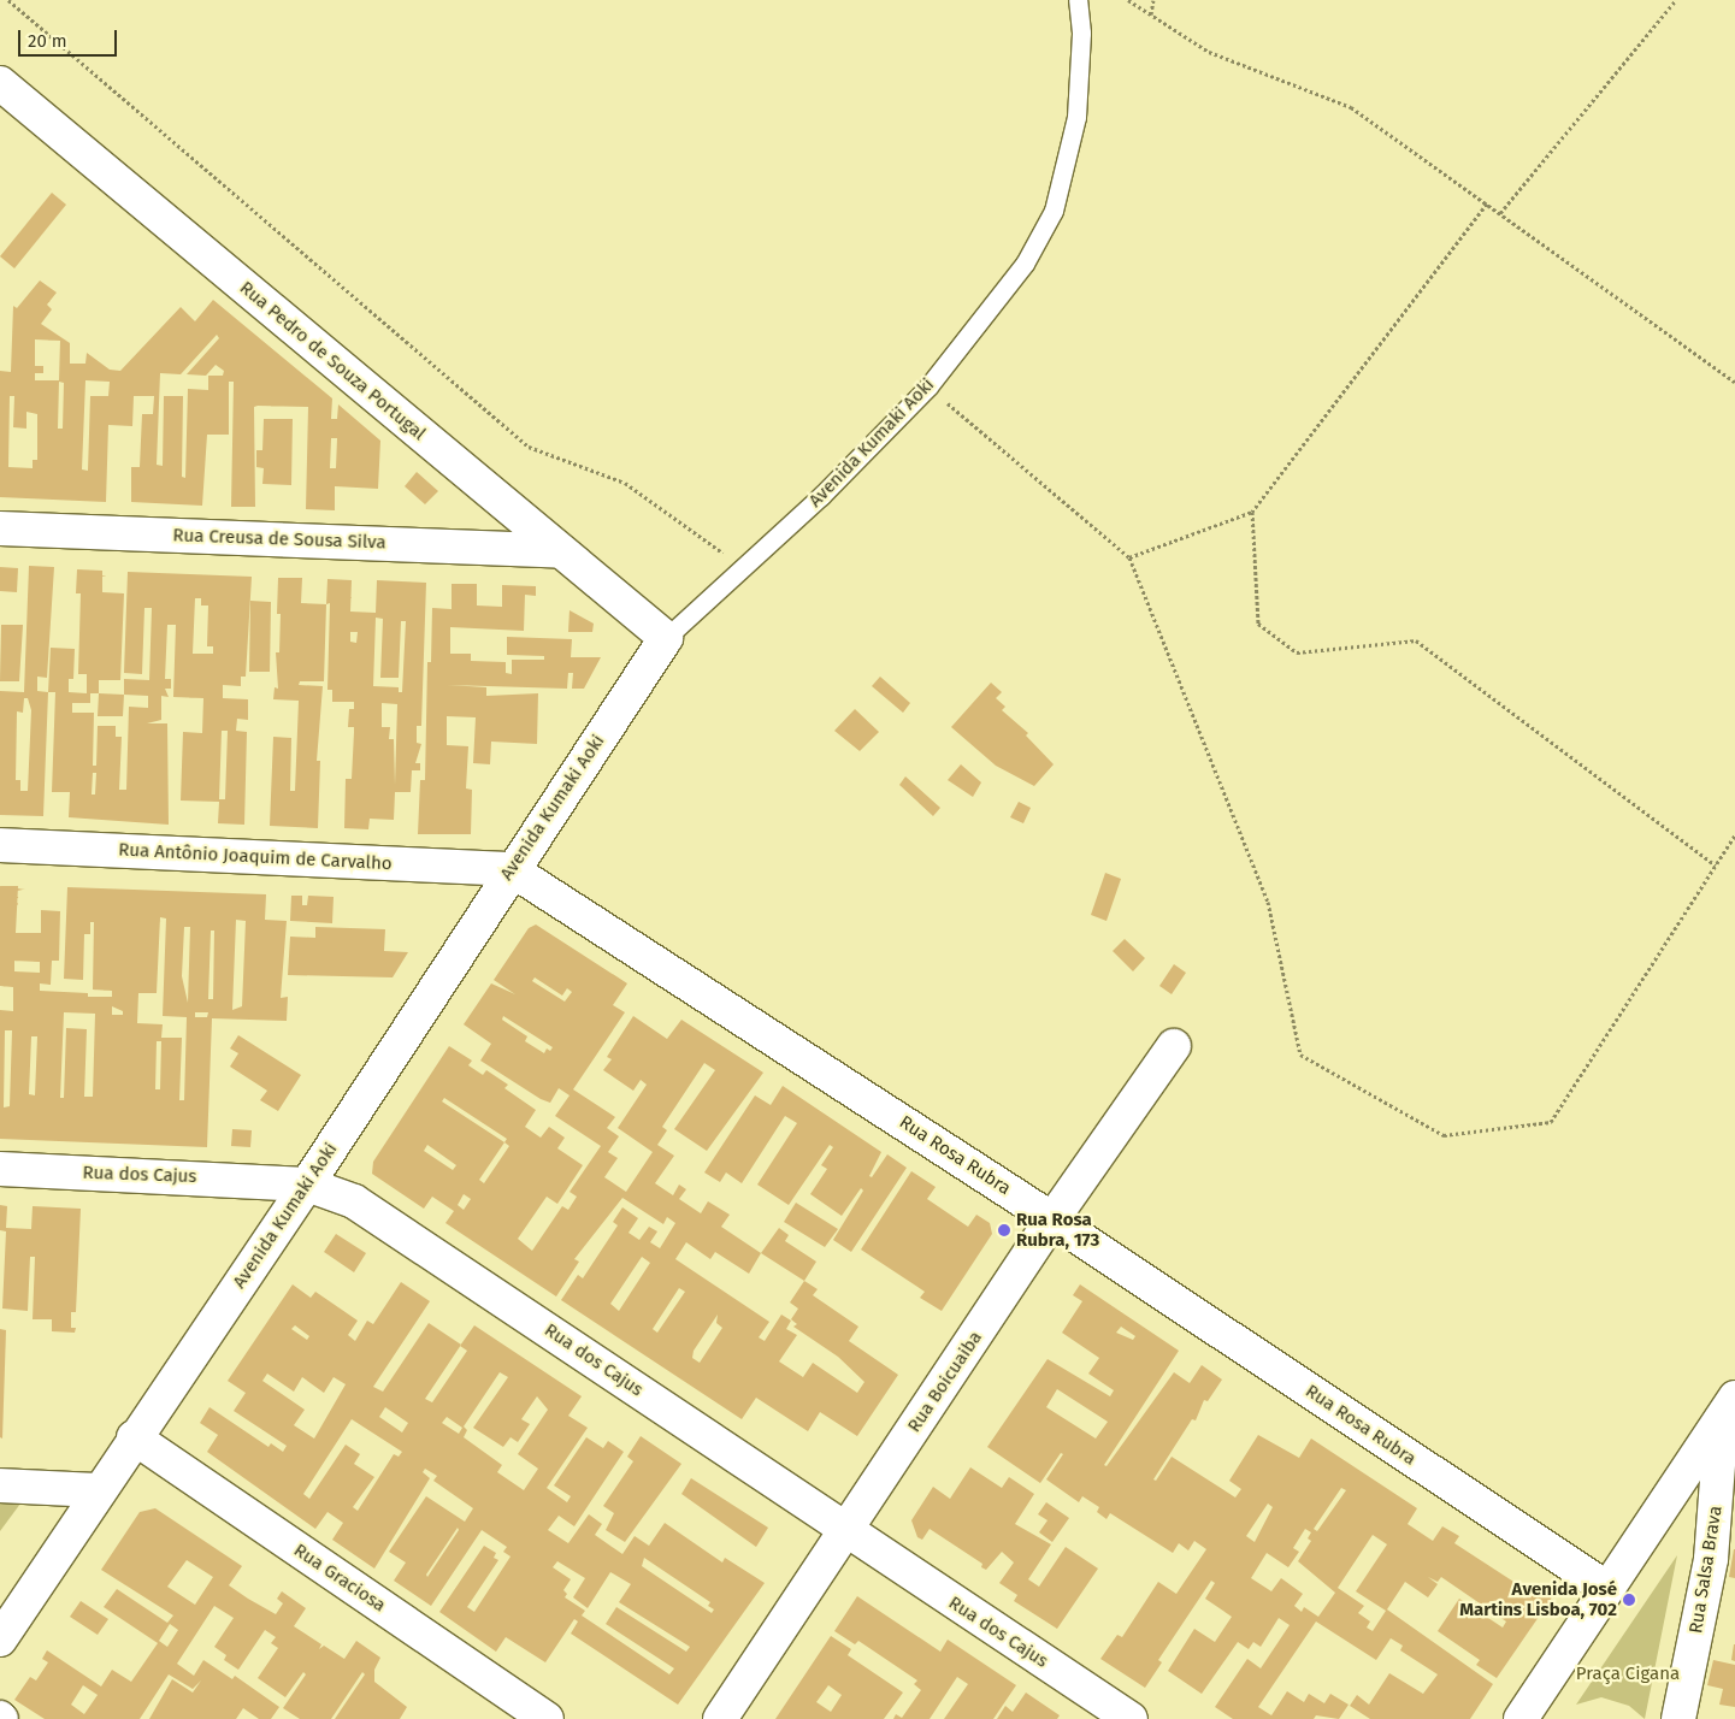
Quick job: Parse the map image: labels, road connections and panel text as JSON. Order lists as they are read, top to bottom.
{
  "streets": {
    "street": [
      "Rua Pedro de Souza Portugal",
      "Avenida Kumaki Aoki",
      "Rua Creusa de Sousa Silva",
      "Rua Antônio Joaquim de Carvalho",
      "Rua Rosa Rubra",
      "Rua dos Cajus",
      "Rua Boicuaiba",
      "Rua Salsa Brava",
      "Rua Graciosa"
    ]
  },
  "crossings": [
    ["Rua Pedro de Souza Portugal", "Avenida Kumaki Aoki"],
    ["Rua Pedro de Souza Portugal", "Rua Creusa de Sousa Silva"],
    ["Avenida Kumaki Aoki", "Rua Antônio Joaquim de Carvalho"],
    ["Avenida Kumaki Aoki", "Rua Rosa Rubra"],
    ["Avenida Kumaki Aoki", "Rua dos Cajus"],
    ["Avenida Kumaki Aoki", "Rua Graciosa"],
    ["Rua Antônio Joaquim de Carvalho", "Rua Rosa Rubra"],
    ["Rua Rosa Rubra", "Rua Boicuaiba"],
    ["Rua dos Cajus", "Rua Boicuaiba"]
  ],
  "parks": ["Praça Cigana"],
  "places": ["Rua Rosa Rubra, 173", "Avenida José Martins Lisboa, 702"],
  "scale_bar": "20 m"
}
